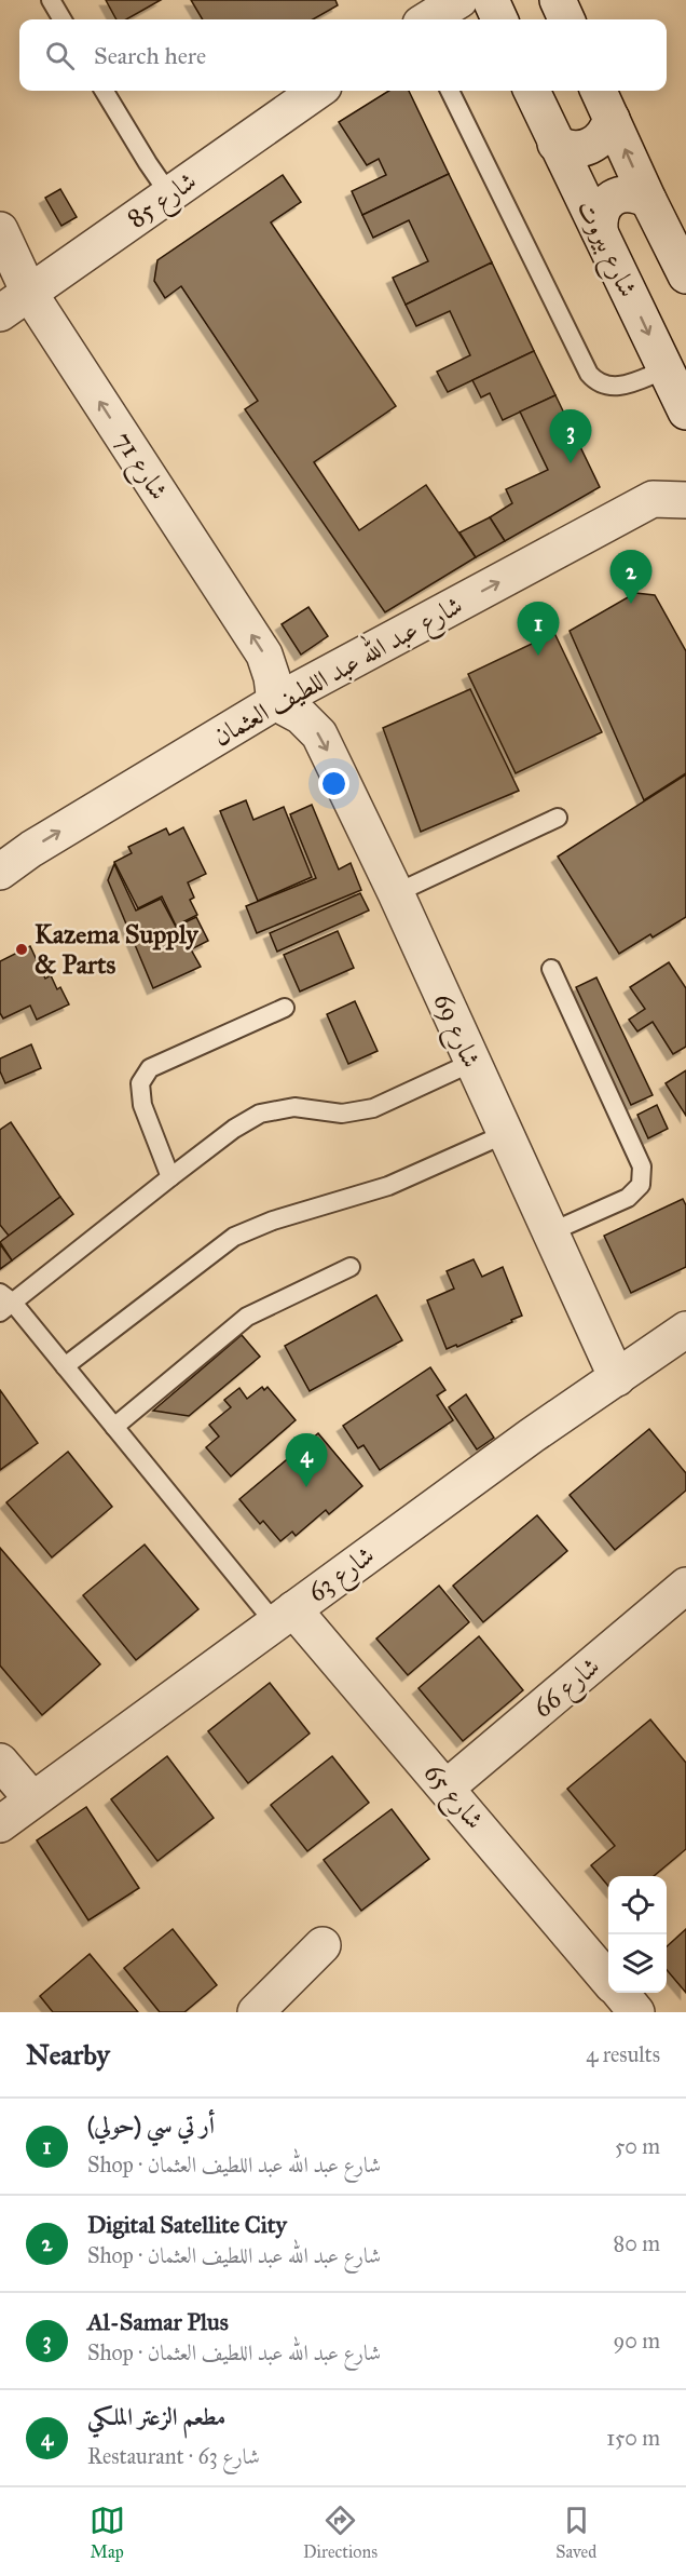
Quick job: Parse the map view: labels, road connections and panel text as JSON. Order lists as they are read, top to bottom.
{
  "streets": {
    "street": [
      "شارع 85",
      "شارع بيروت",
      "شارع 71",
      "شارع عبد الله عبد اللطيف العثمان",
      "شارع 69",
      "شارع 63",
      "شارع 66",
      "شارع 65"
    ]
  },
  "crossings": [
    ["شارع 85", "شارع 71"],
    ["شارع 71", "شارع عبد الله عبد اللطيف العثمان"],
    ["شارع 71", "شارع 69"],
    ["شارع عبد الله عبد اللطيف العثمان", "شارع 69"],
    ["شارع 69", "شارع 63"],
    ["شارع 63", "شارع 65"],
    ["شارع 66", "شارع 65"]
  ],
  "one_way": ["شارع 71", "شارع عبد الله عبد اللطيف العثمان"],
  "places": ["Kazema Supply & Parts"],
  "page": {
    "search": "Search here",
    "pins": [
      "3",
      "2",
      "1",
      "4"
    ],
    "heading": ["Nearby", "4 results"],
    "list": [
      {
        "mark": "1",
        "name": "أر تي سي (حولي)",
        "note": "Shop · شارع عبد الله عبد اللطيف العثمان",
        "value": "50 m"
      },
      {
        "mark": "2",
        "name": "Digital Satellite City",
        "note": "Shop · شارع عبد الله عبد اللطيف العثمان",
        "value": "80 m"
      },
      {
        "mark": "3",
        "name": "Al-Samar Plus",
        "note": "Shop · شارع عبد الله عبد اللطيف العثمان",
        "value": "90 m"
      },
      {
        "mark": "4",
        "name": "مطعم الزعتر الملكي",
        "note": "Restaurant · شارع 63",
        "value": "150 m"
      }
    ],
    "nav": ["Map", "Directions", "Saved"]
  }
}
